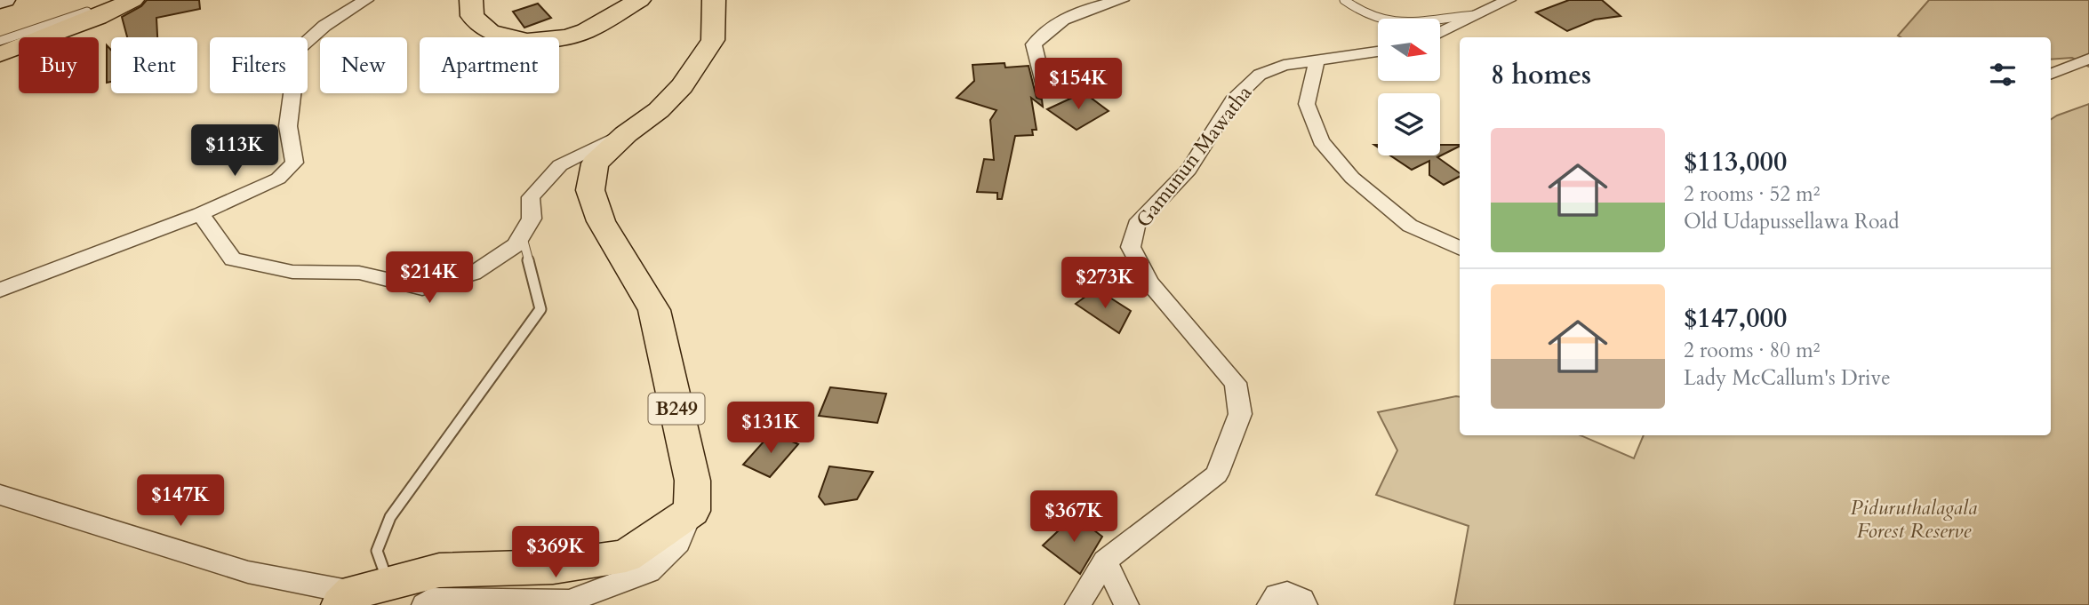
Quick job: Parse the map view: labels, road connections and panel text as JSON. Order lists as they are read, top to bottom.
{
  "streets": {
    "main road": ["B249"],
    "street": ["Gamunun Mawatha"]
  },
  "parks": ["Piduruthalagala Forest Reserve"],
  "north": "right",
  "page": {
    "chip": [
      "Buy",
      "Rent",
      "Filters",
      "New",
      "Apartment"
    ],
    "heading": "8 homes",
    "price": [
      "$154K",
      "$113K",
      "$214K",
      "$273K",
      "$131K",
      "$147K",
      "$367K",
      "$369K"
    ],
    "list": [
      {
        "name": "$113,000",
        "note": "2 rooms · 52 m² · Old Udapussellawa Road"
      },
      {
        "name": "$147,000",
        "note": "2 rooms · 80 m² · Lady McCallum's Drive"
      }
    ]
  }
}
